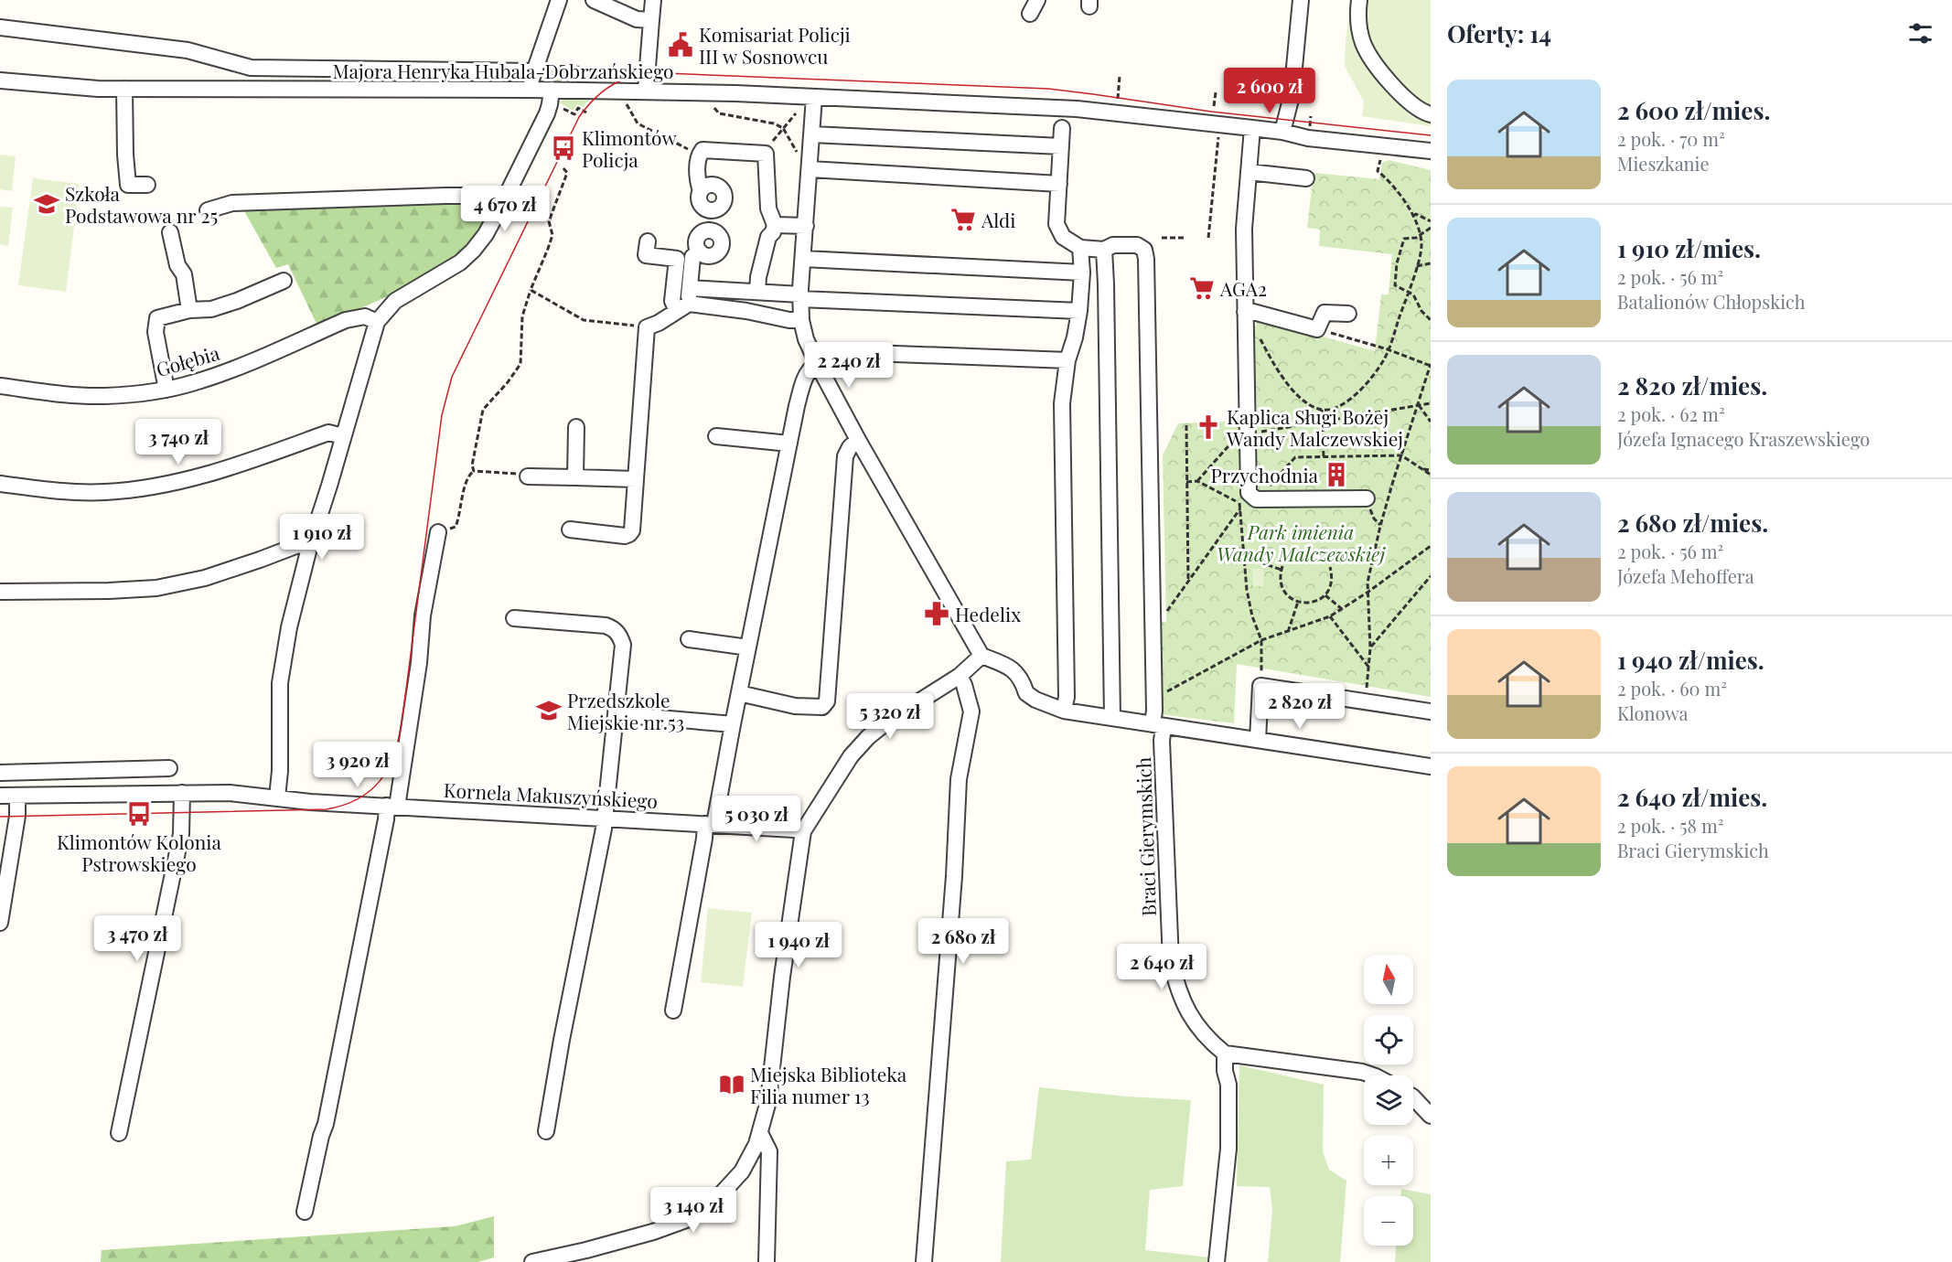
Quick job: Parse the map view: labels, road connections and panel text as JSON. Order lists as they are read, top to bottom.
{
  "streets": {
    "street": [
      "Majora Henryka Hubala-Dobrzańskiego",
      "Gołębia",
      "Kornela Makuszyńskiego",
      "Braci Gierymskich"
    ]
  },
  "parks": ["Park imienia Wandy Malczewskiej"],
  "places": {
    "public building": ["Komisariat Policji III w Sosnowcu"],
    "bus stop": ["Klimontów Policja", "Klimontów Kolonia Pstrowskiego"],
    "school or university": ["Szkoła Podstawowa nr 25", "Przedszkole Miejskie nr.53"],
    "supermarket": ["Aldi", "AGA2"],
    "church": ["Kaplica Sługi Bożej Wandy Malczewskiej"],
    "building": ["Przychodnia"],
    "pharmacy": ["Hedelix"],
    "library": ["Miejska Biblioteka Filia numer 13"]
  },
  "north": "top",
  "page": {
    "heading": "Oferty: 14",
    "list": [
      {
        "name": "2 600 zł/mies.",
        "note": "2 pok. · 70 m² · Mieszkanie"
      },
      {
        "name": "1 910 zł/mies.",
        "note": "2 pok. · 56 m² · Batalionów Chłopskich"
      },
      {
        "name": "2 820 zł/mies.",
        "note": "2 pok. · 62 m² · Józefa Ignacego Kraszewskiego"
      },
      {
        "name": "2 680 zł/mies.",
        "note": "2 pok. · 56 m² · Józefa Mehoffera"
      },
      {
        "name": "1 940 zł/mies.",
        "note": "2 pok. · 60 m² · Klonowa"
      },
      {
        "name": "2 640 zł/mies.",
        "note": "2 pok. · 58 m² · Braci Gierymskich"
      }
    ],
    "price": [
      "2 600 zł",
      "4 670 zł",
      "2 240 zł",
      "3 740 zł",
      "1 910 zł",
      "2 820 zł",
      "5 320 zł",
      "3 920 zł",
      "5 030 zł",
      "3 470 zł",
      "2 680 zł",
      "1 940 zł",
      "2 640 zł",
      "3 140 zł"
    ],
    "map_buttons": ["+", "−"]
  }
}
